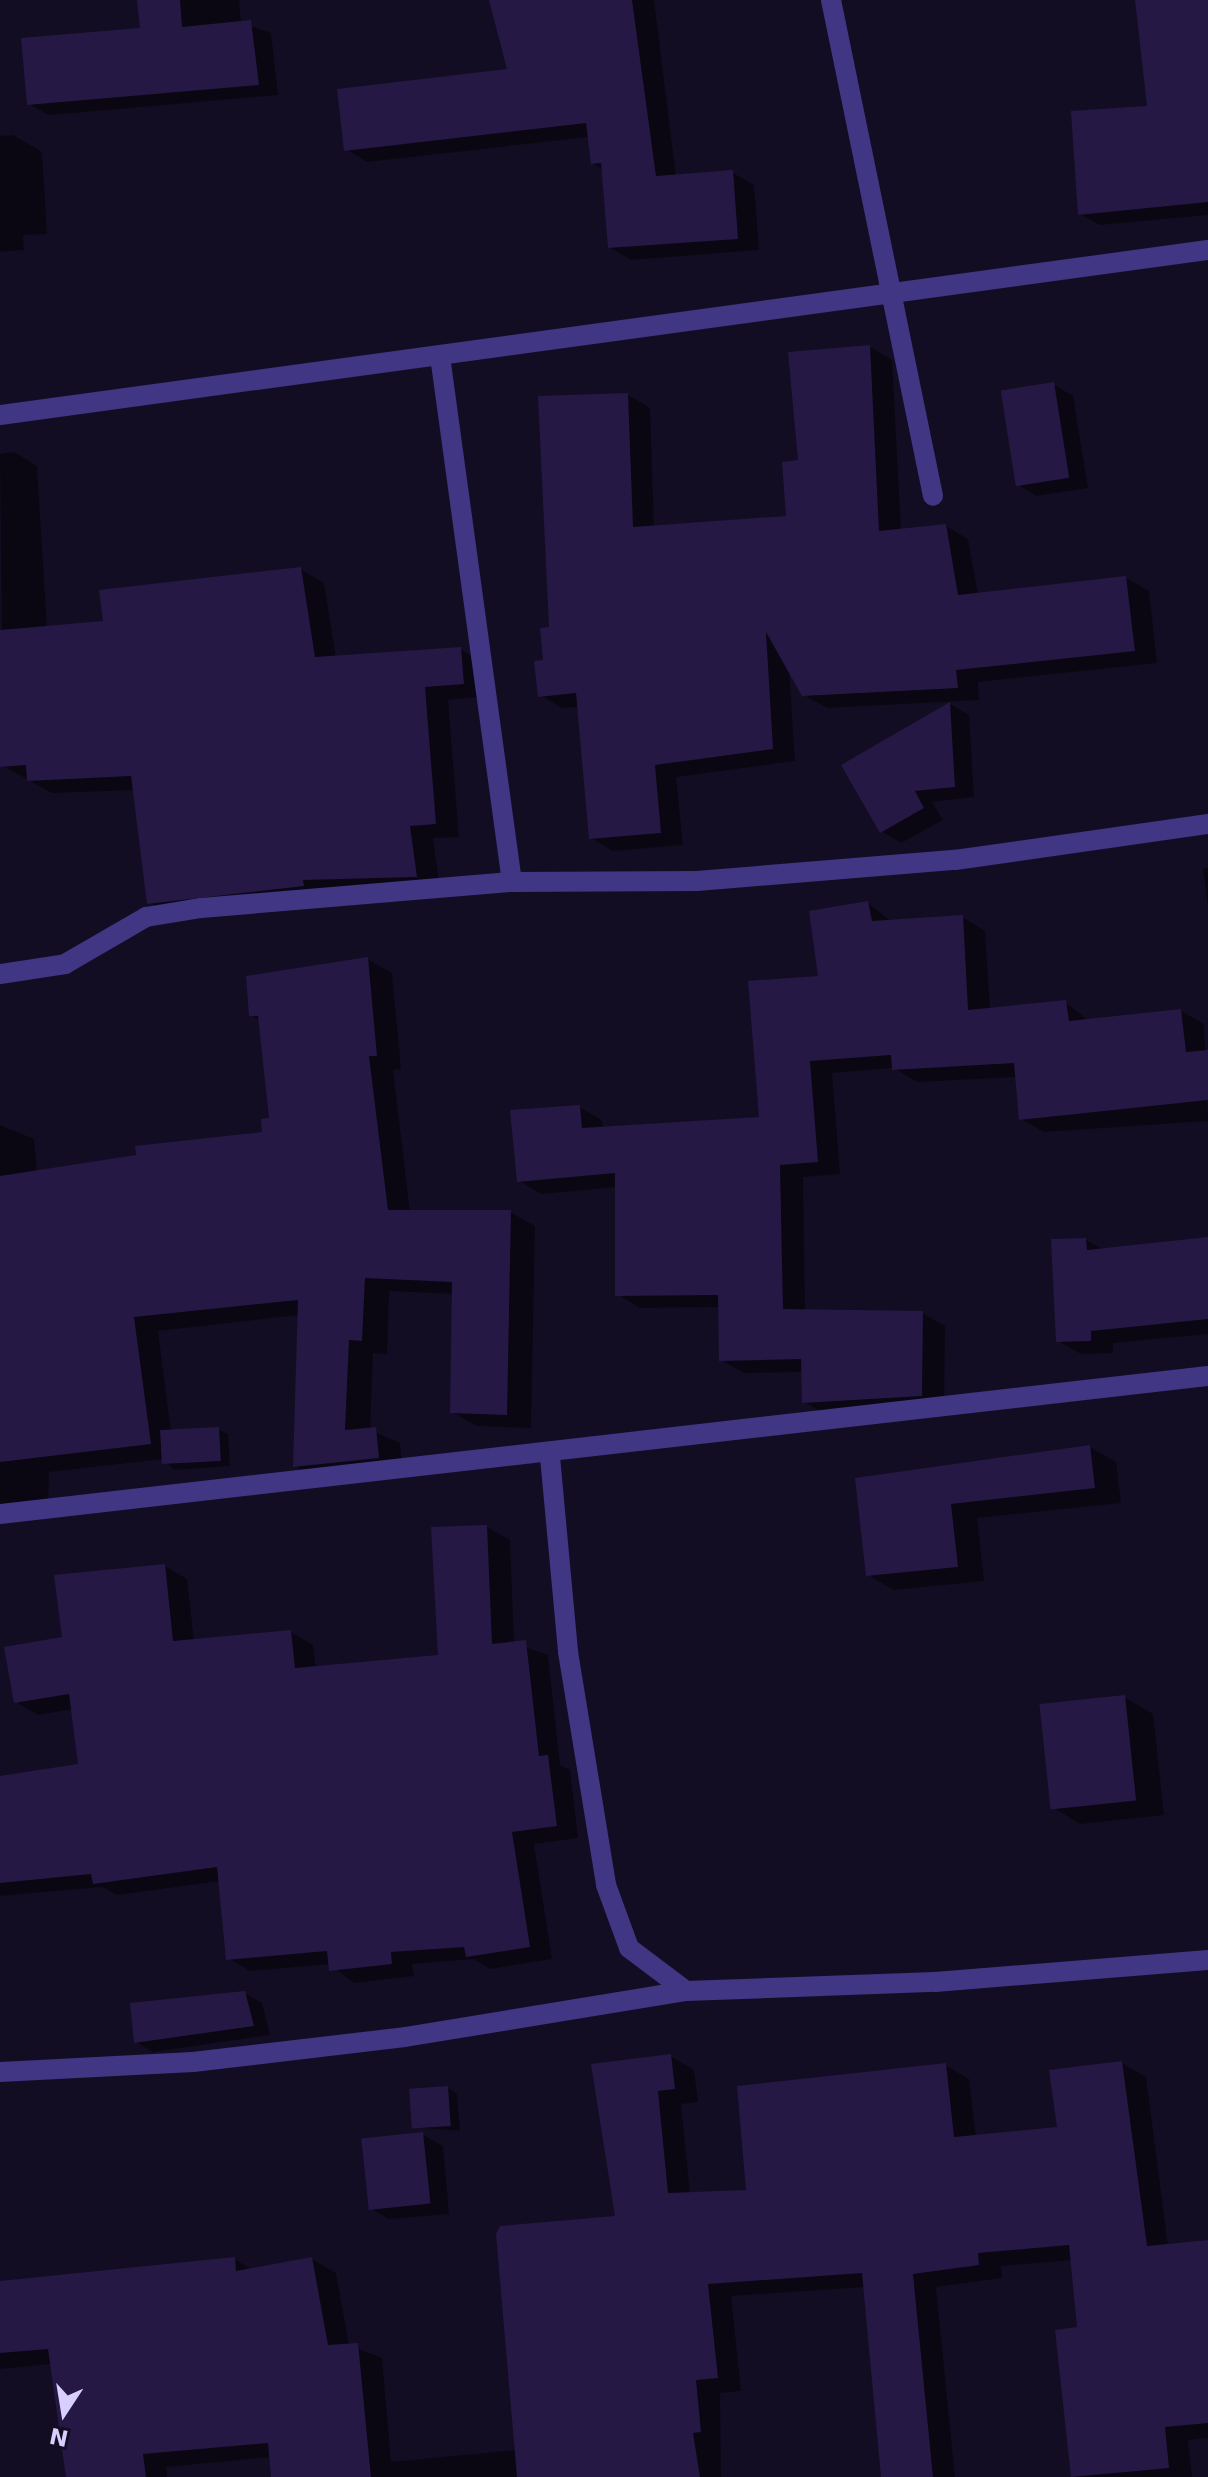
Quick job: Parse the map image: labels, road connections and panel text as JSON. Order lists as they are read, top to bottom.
{
  "north": "bottom"
}
